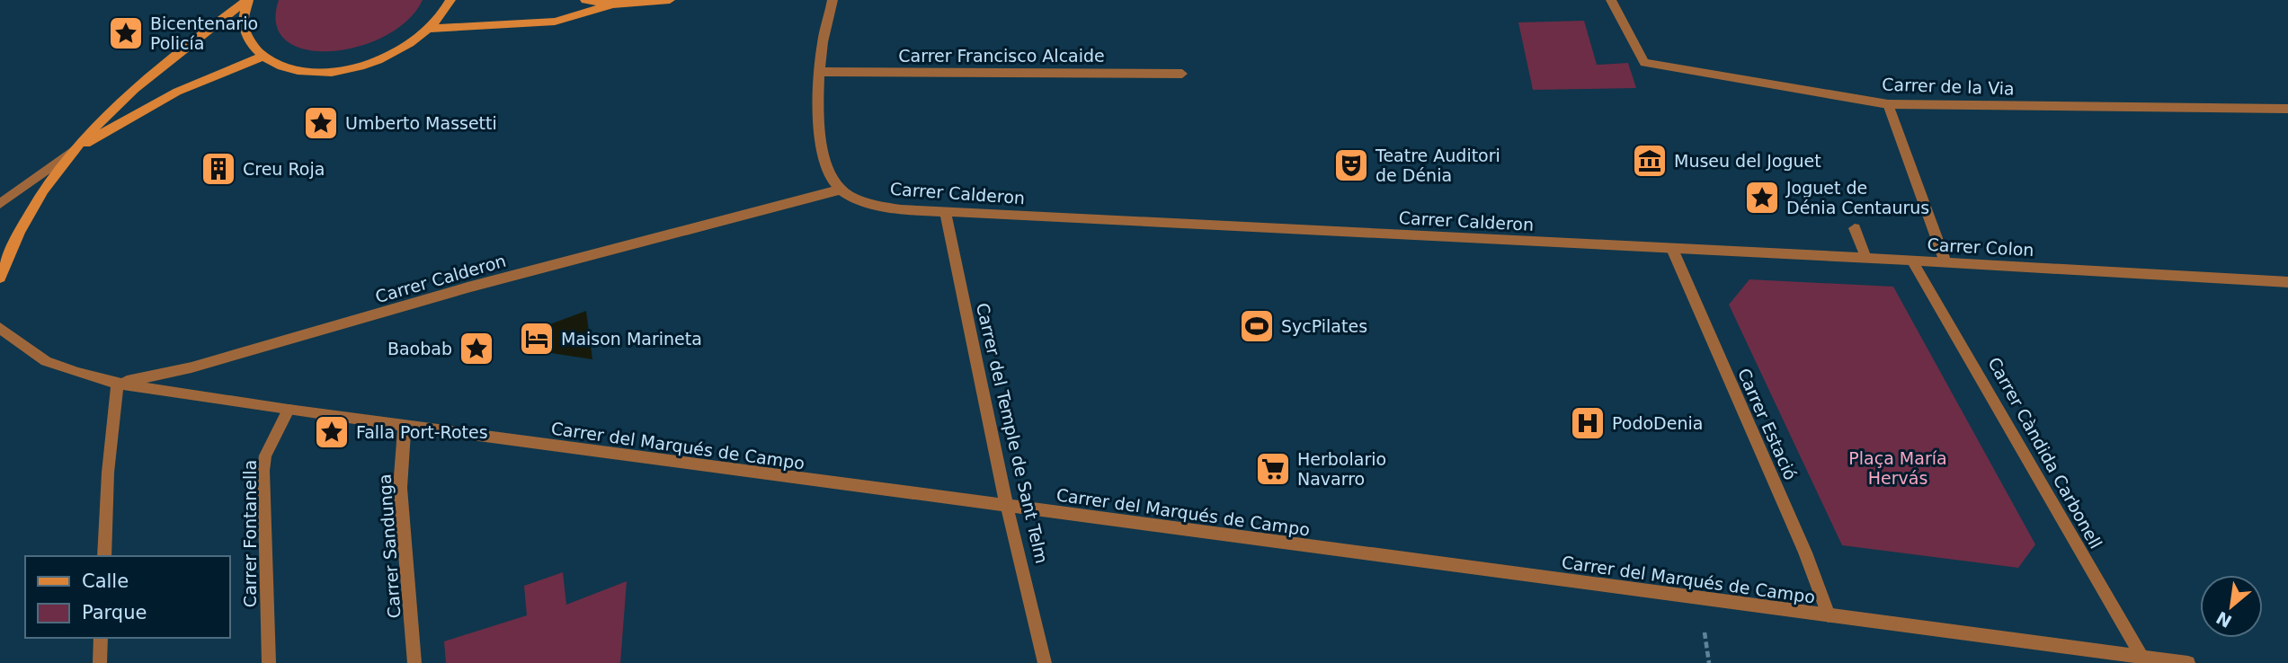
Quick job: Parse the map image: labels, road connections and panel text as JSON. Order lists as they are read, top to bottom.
{
  "streets": {
    "street": [
      "Carrer Francisco Alcaide",
      "Carrer de la Via",
      "Carrer Calderon",
      "Carrer Colon",
      "Carrer Estació",
      "Carrer del Temple de Sant Telm",
      "Carrer del Marqués de Campo",
      "Carrer Càndida Carbonell",
      "Carrer Fontanella",
      "Carrer Sandunga"
    ]
  },
  "crossings": [
    ["Carrer Calderon", "Carrer Colon"],
    ["Carrer Calderon", "Carrer Estació"],
    ["Carrer Calderon", "Carrer del Temple de Sant Telm"],
    ["Carrer Calderon", "Carrer del Marqués de Campo"],
    ["Carrer Colon", "Carrer Estació"],
    ["Carrer Colon", "Carrer Càndida Carbonell"],
    ["Carrer Estació", "Carrer del Marqués de Campo"],
    ["Carrer del Temple de Sant Telm", "Carrer del Marqués de Campo"],
    ["Carrer del Marqués de Campo", "Carrer Càndida Carbonell"],
    ["Carrer del Marqués de Campo", "Carrer Fontanella"],
    ["Carrer del Marqués de Campo", "Carrer Sandunga"]
  ],
  "parks": ["Plaça María Hervás"],
  "places": {
    "place": [
      "Bicentenario Policía",
      "Umberto Massetti",
      "Joguet de Dénia Centaurus",
      "Baobab",
      "Falla Port-Rotes"
    ],
    "museum": ["Museu del Joguet"],
    "theatre": ["Teatre Auditori de Dénia"],
    "building": ["Creu Roja"],
    "sports": ["SycPilates"],
    "hotel": ["Maison Marineta"],
    "hospital": ["PodoDenia"],
    "supermarket": ["Herbolario Navarro"]
  },
  "legend": ["Calle", "Parque"],
  "north": "bottom left"
}
